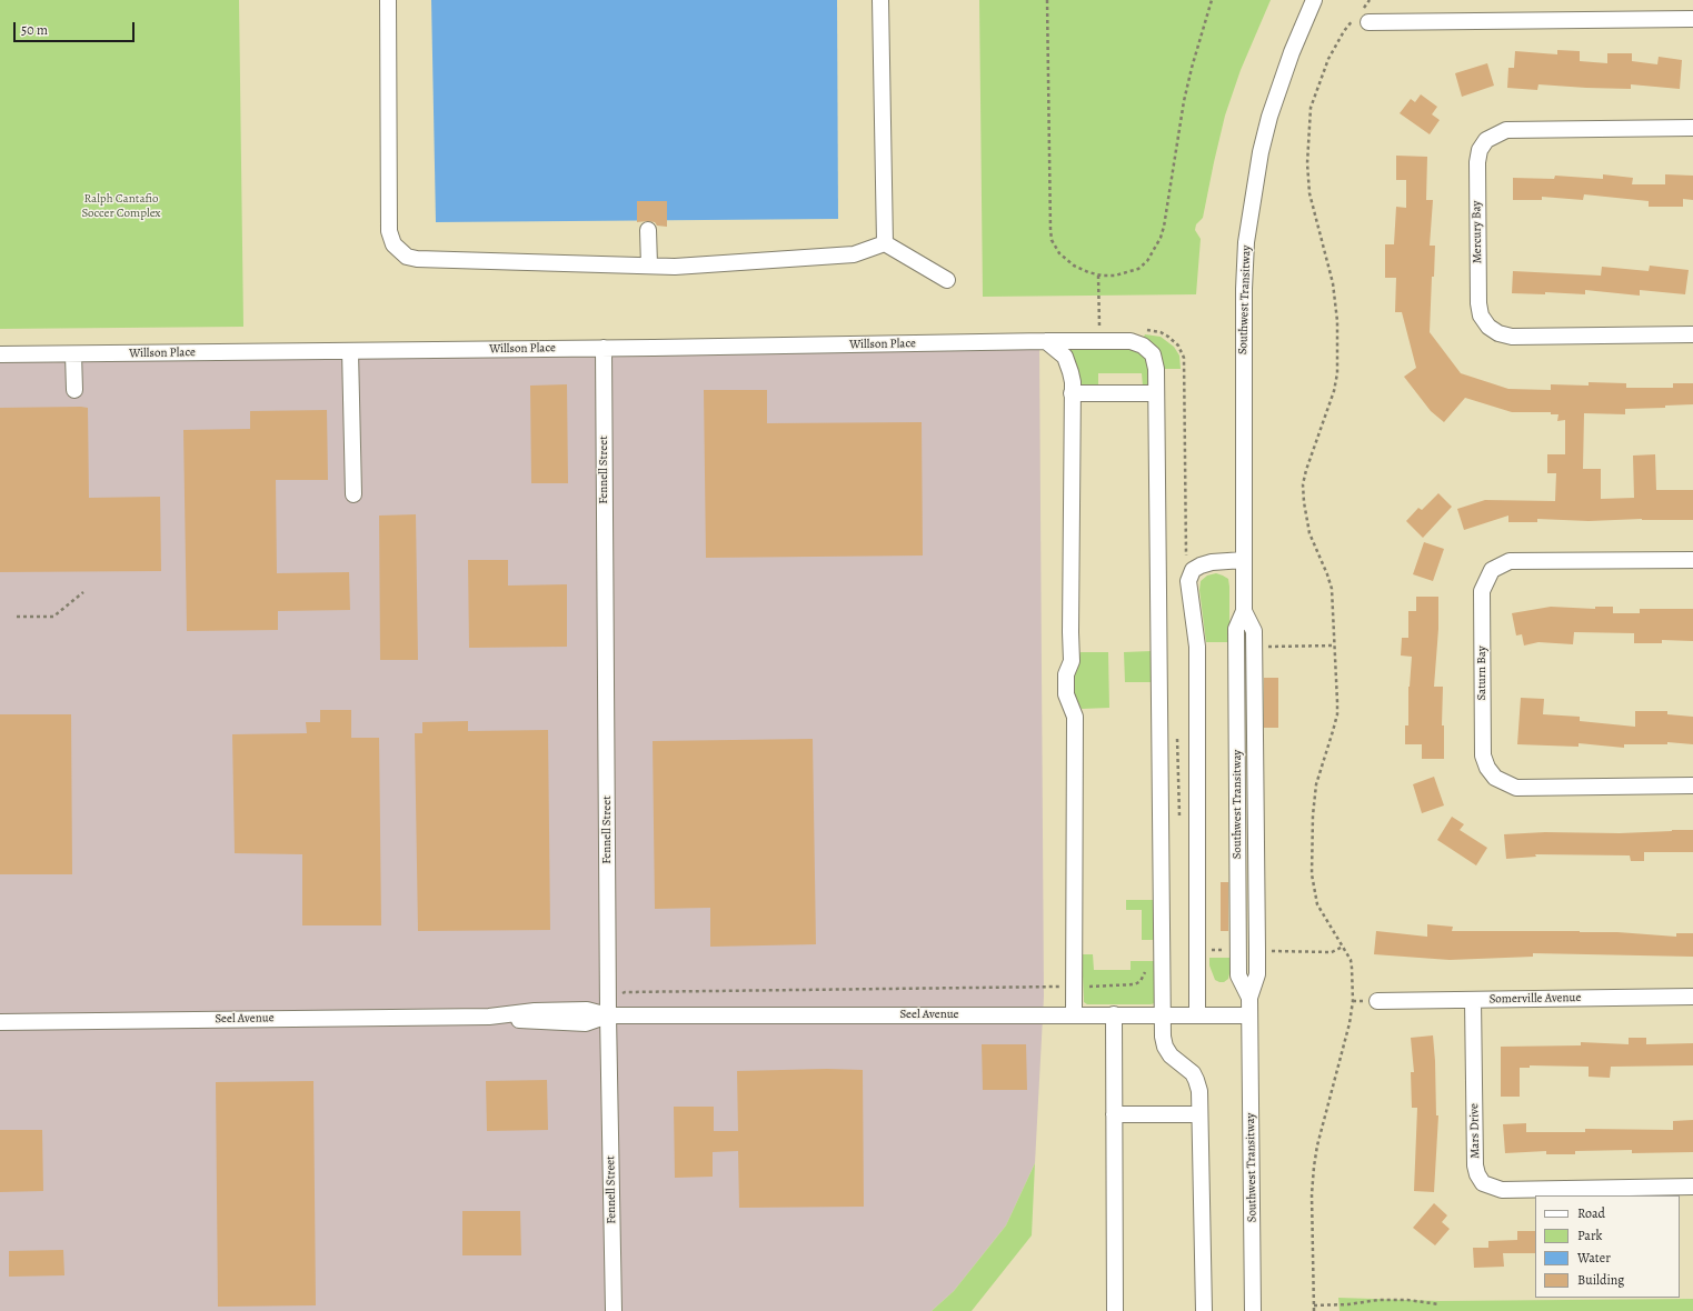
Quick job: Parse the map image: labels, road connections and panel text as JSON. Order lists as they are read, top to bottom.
{
  "streets": {
    "street": [
      "Mercury Bay",
      "Southwest Transitway",
      "Willson Place",
      "Fennell Street",
      "Saturn Bay",
      "Somerville Avenue",
      "Seel Avenue",
      "Mars Drive"
    ]
  },
  "crossings": [
    ["Southwest Transitway", "Seel Avenue"],
    ["Willson Place", "Fennell Street"],
    ["Fennell Street", "Seel Avenue"],
    ["Somerville Avenue", "Mars Drive"]
  ],
  "parks": ["Ralph Cantafio Soccer Complex"],
  "legend": [
    "Road",
    "Park",
    "Water",
    "Building"
  ],
  "scale_bar": "50 m"
}
